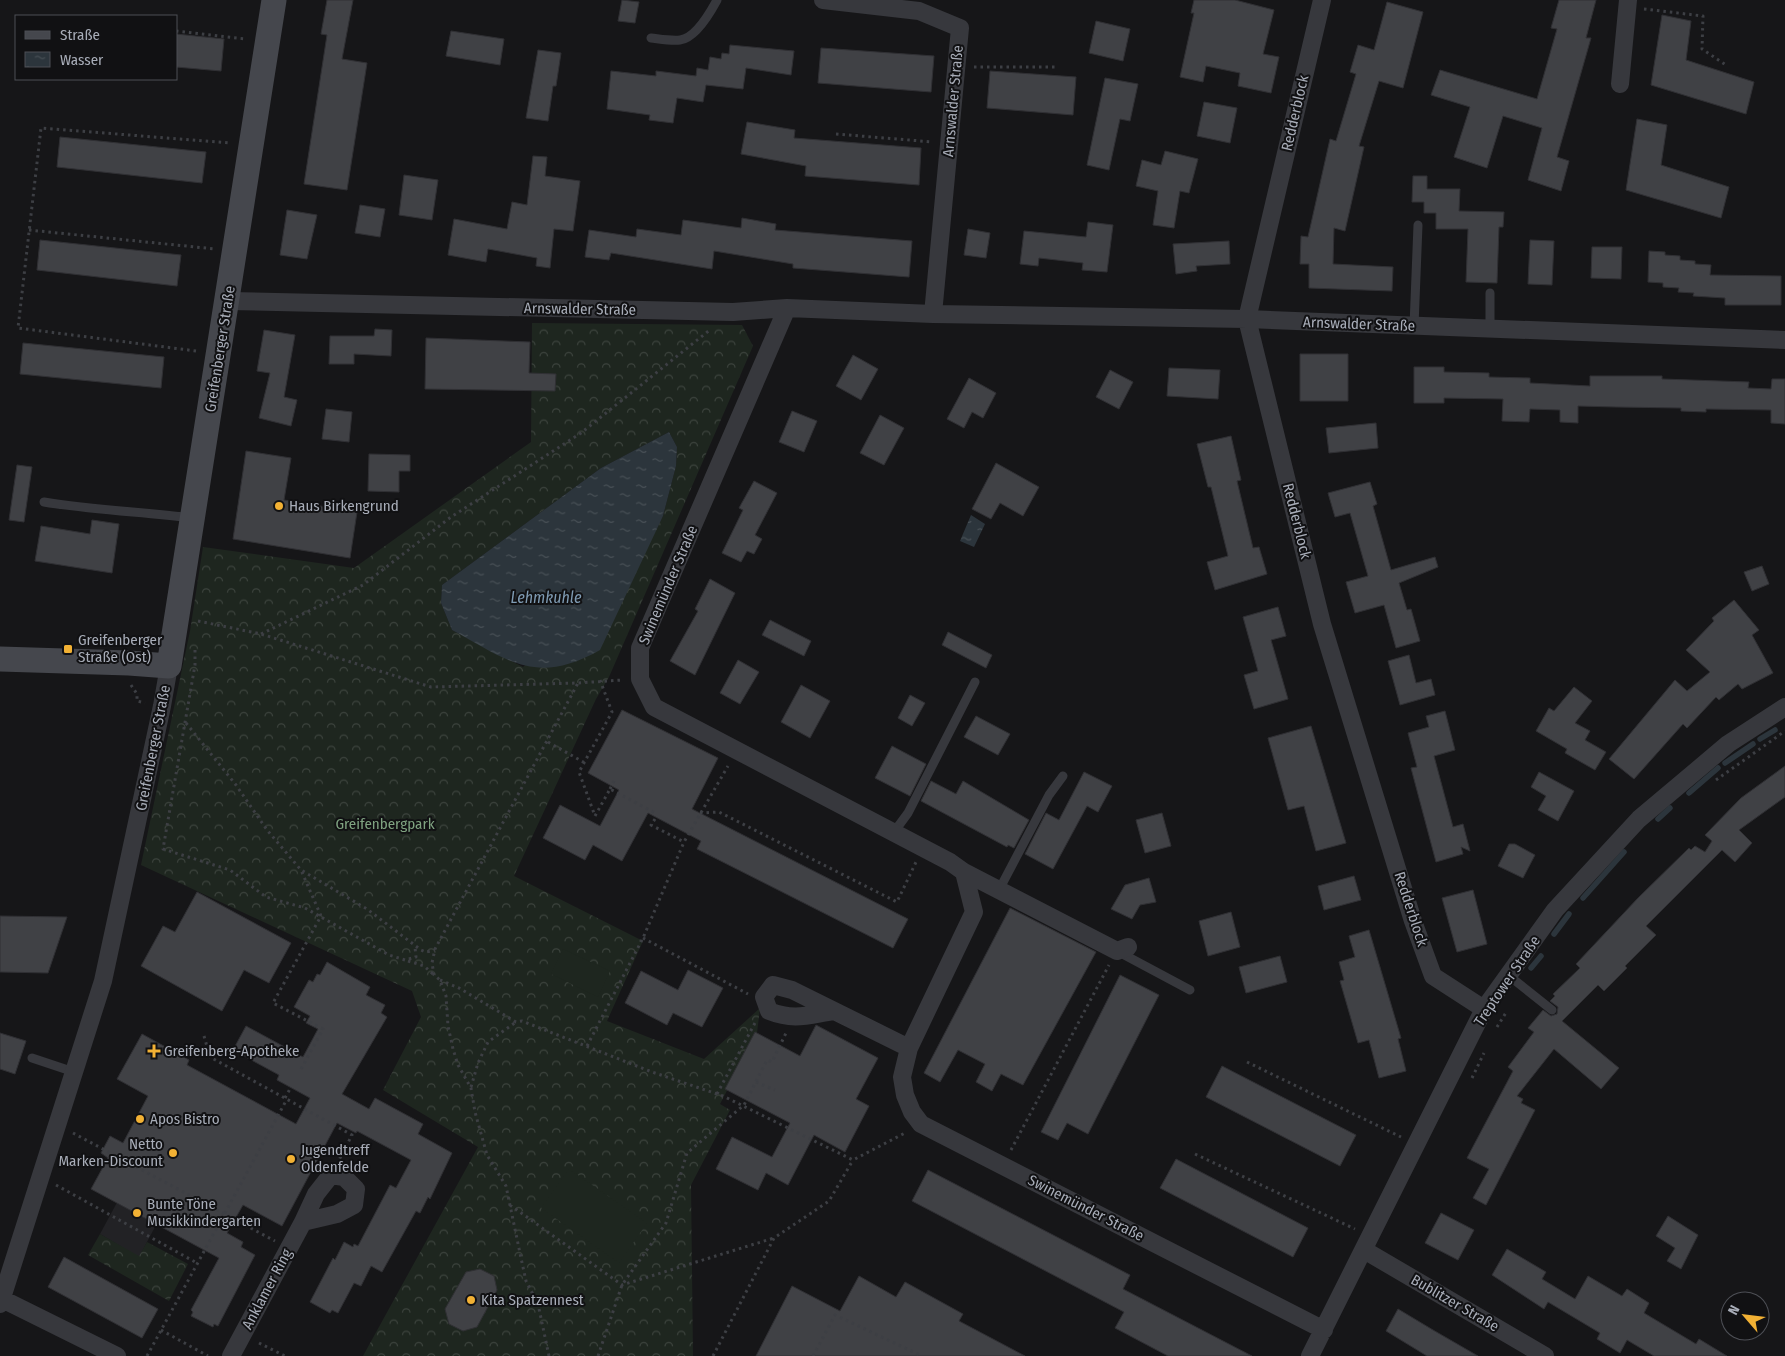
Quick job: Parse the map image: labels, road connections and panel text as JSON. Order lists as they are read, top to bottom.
{
  "streets": {
    "street": [
      "Arnswalder Straße",
      "Redderblock",
      "Greifenberger Straße",
      "Swinemünder Straße",
      "Treptower Straße",
      "Anklamer Ring",
      "Bublitzer Straße"
    ]
  },
  "crossings": [
    ["Arnswalder Straße", "Redderblock"],
    ["Arnswalder Straße", "Greifenberger Straße"],
    ["Arnswalder Straße", "Swinemünder Straße"],
    ["Redderblock", "Treptower Straße"],
    ["Swinemünder Straße", "Treptower Straße"],
    ["Treptower Straße", "Bublitzer Straße"]
  ],
  "water": ["Lehmkuhle"],
  "parks": ["Greifenbergpark"],
  "places": {
    "other": [
      "Haus Birkengrund",
      "Apos Bistro",
      "Netto Marken-Discount",
      "Jugendtreff Oldenfelde",
      "Bunte Töne Musikkindergarten",
      "Kita Spatzennest"
    ],
    "transit": ["Greifenberger Straße (Ost)"],
    "health": ["Greifenberg-Apotheke"]
  },
  "legend": ["Straße", "Wasser"],
  "north": "top left"
}
